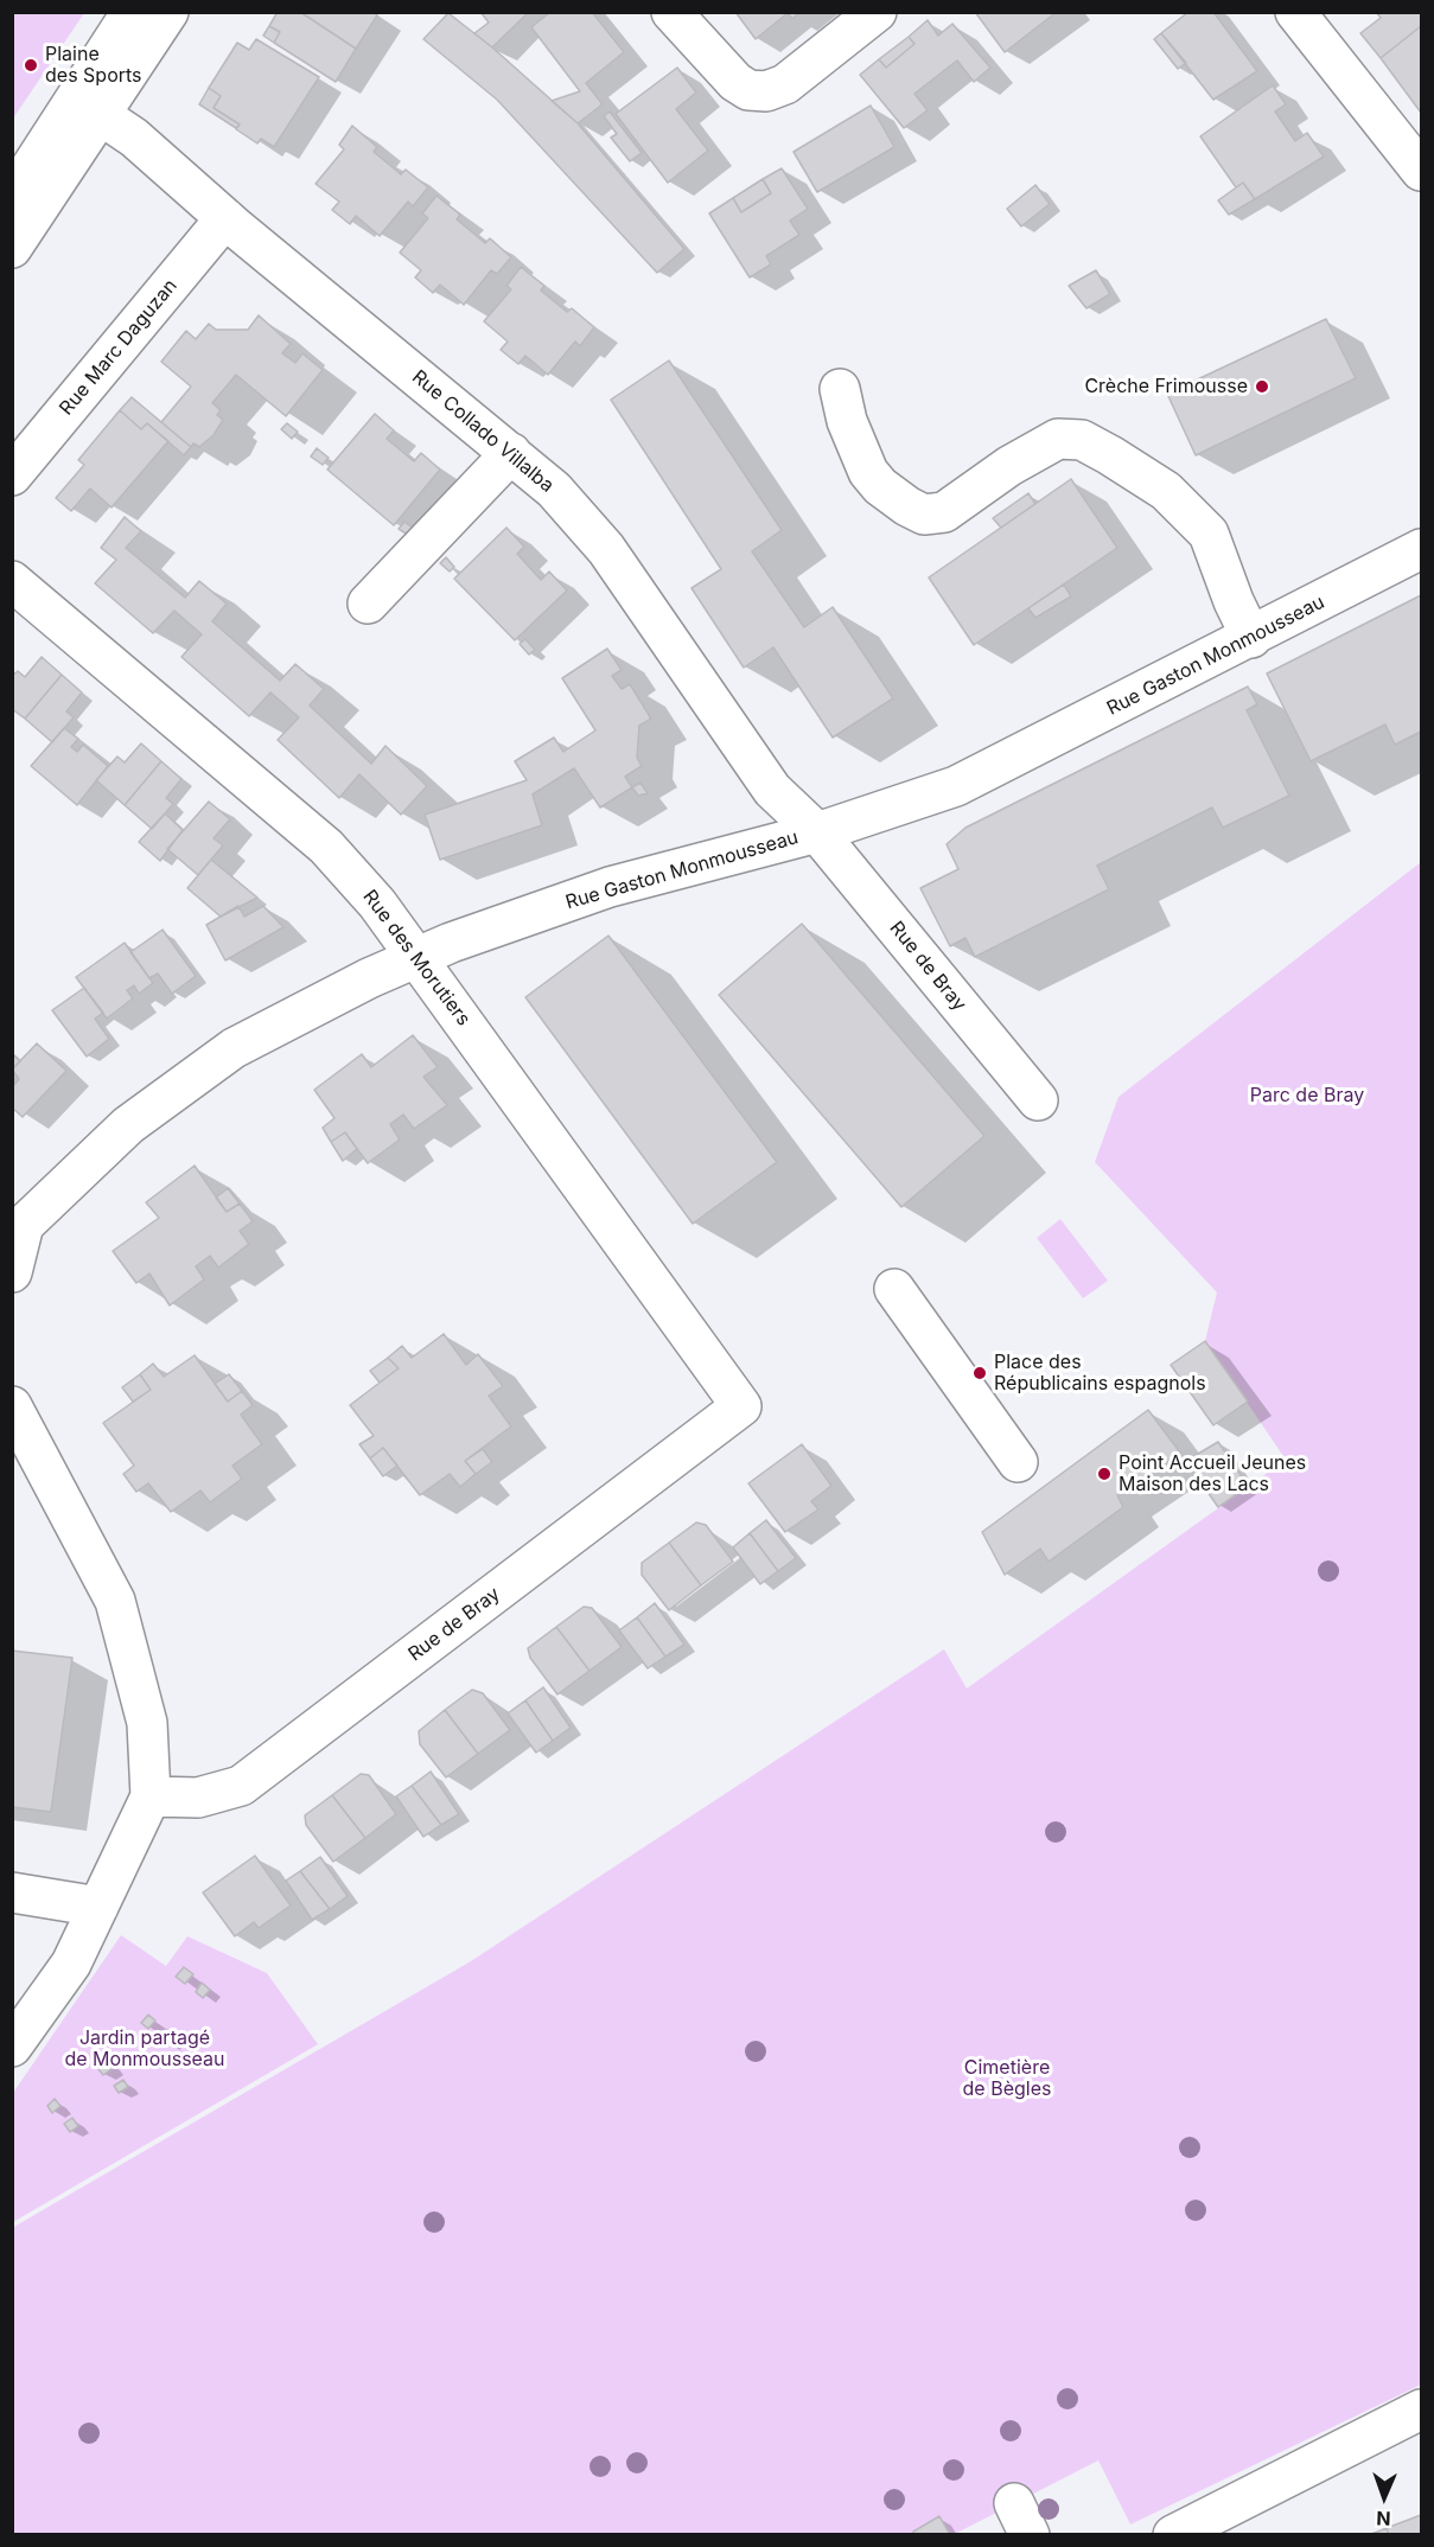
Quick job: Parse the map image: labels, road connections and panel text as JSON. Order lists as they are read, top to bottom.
{
  "streets": {
    "street": [
      "Rue Marc Daguzan",
      "Rue Collado Villalba",
      "Rue Gaston Monmousseau",
      "Rue des Morutiers",
      "Rue de Bray"
    ]
  },
  "crossings": [
    ["Rue Marc Daguzan", "Rue Collado Villalba"],
    ["Rue Collado Villalba", "Rue Gaston Monmousseau"],
    ["Rue Collado Villalba", "Rue de Bray"],
    ["Rue Gaston Monmousseau", "Rue des Morutiers"],
    ["Rue Gaston Monmousseau", "Rue de Bray"],
    ["Rue des Morutiers", "Rue de Bray"]
  ],
  "parks": ["Parc de Bray", "Jardin partagé de Monmousseau", "Cimetière de Bègles"],
  "places": [
    "Plaine des Sports",
    "Crèche Frimousse",
    "Place des Républicains espagnols",
    "Point Accueil Jeunes Maison des Lacs"
  ],
  "north": "bottom"
}
